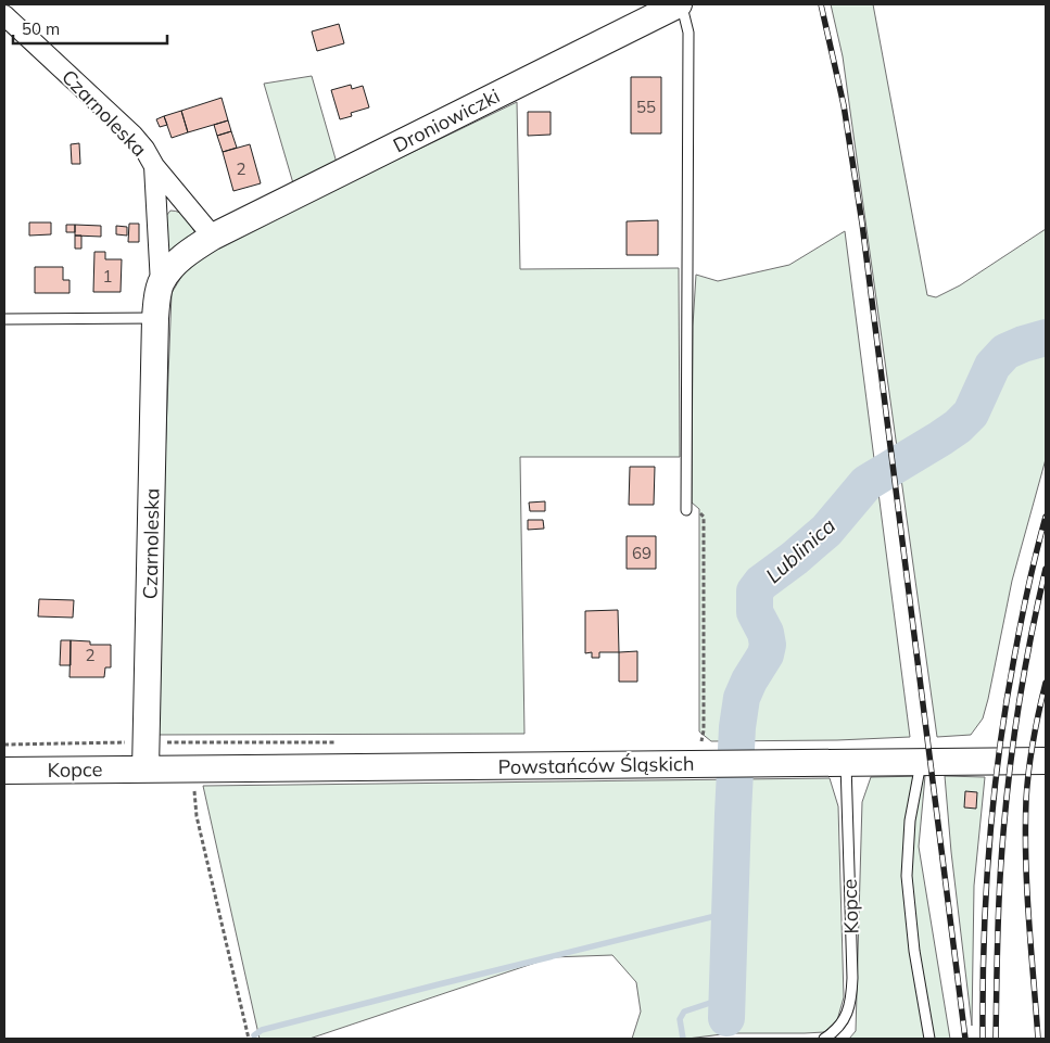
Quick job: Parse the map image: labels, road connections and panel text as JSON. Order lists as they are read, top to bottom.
{
  "streets": {
    "street": [
      "Czarnoleska",
      "Droniowiczki",
      "Powstańców Śląskich",
      "Kopce"
    ]
  },
  "crossings": [
    ["Czarnoleska", "Droniowiczki"],
    ["Czarnoleska", "Powstańców Śląskich"],
    ["Czarnoleska", "Kopce"],
    ["Powstańców Śląskich", "Kopce"]
  ],
  "water": ["Lublinica"],
  "house_numbers": [
    "55",
    "2",
    "1",
    "69",
    "2"
  ],
  "scale_bar": "50 m"
}
